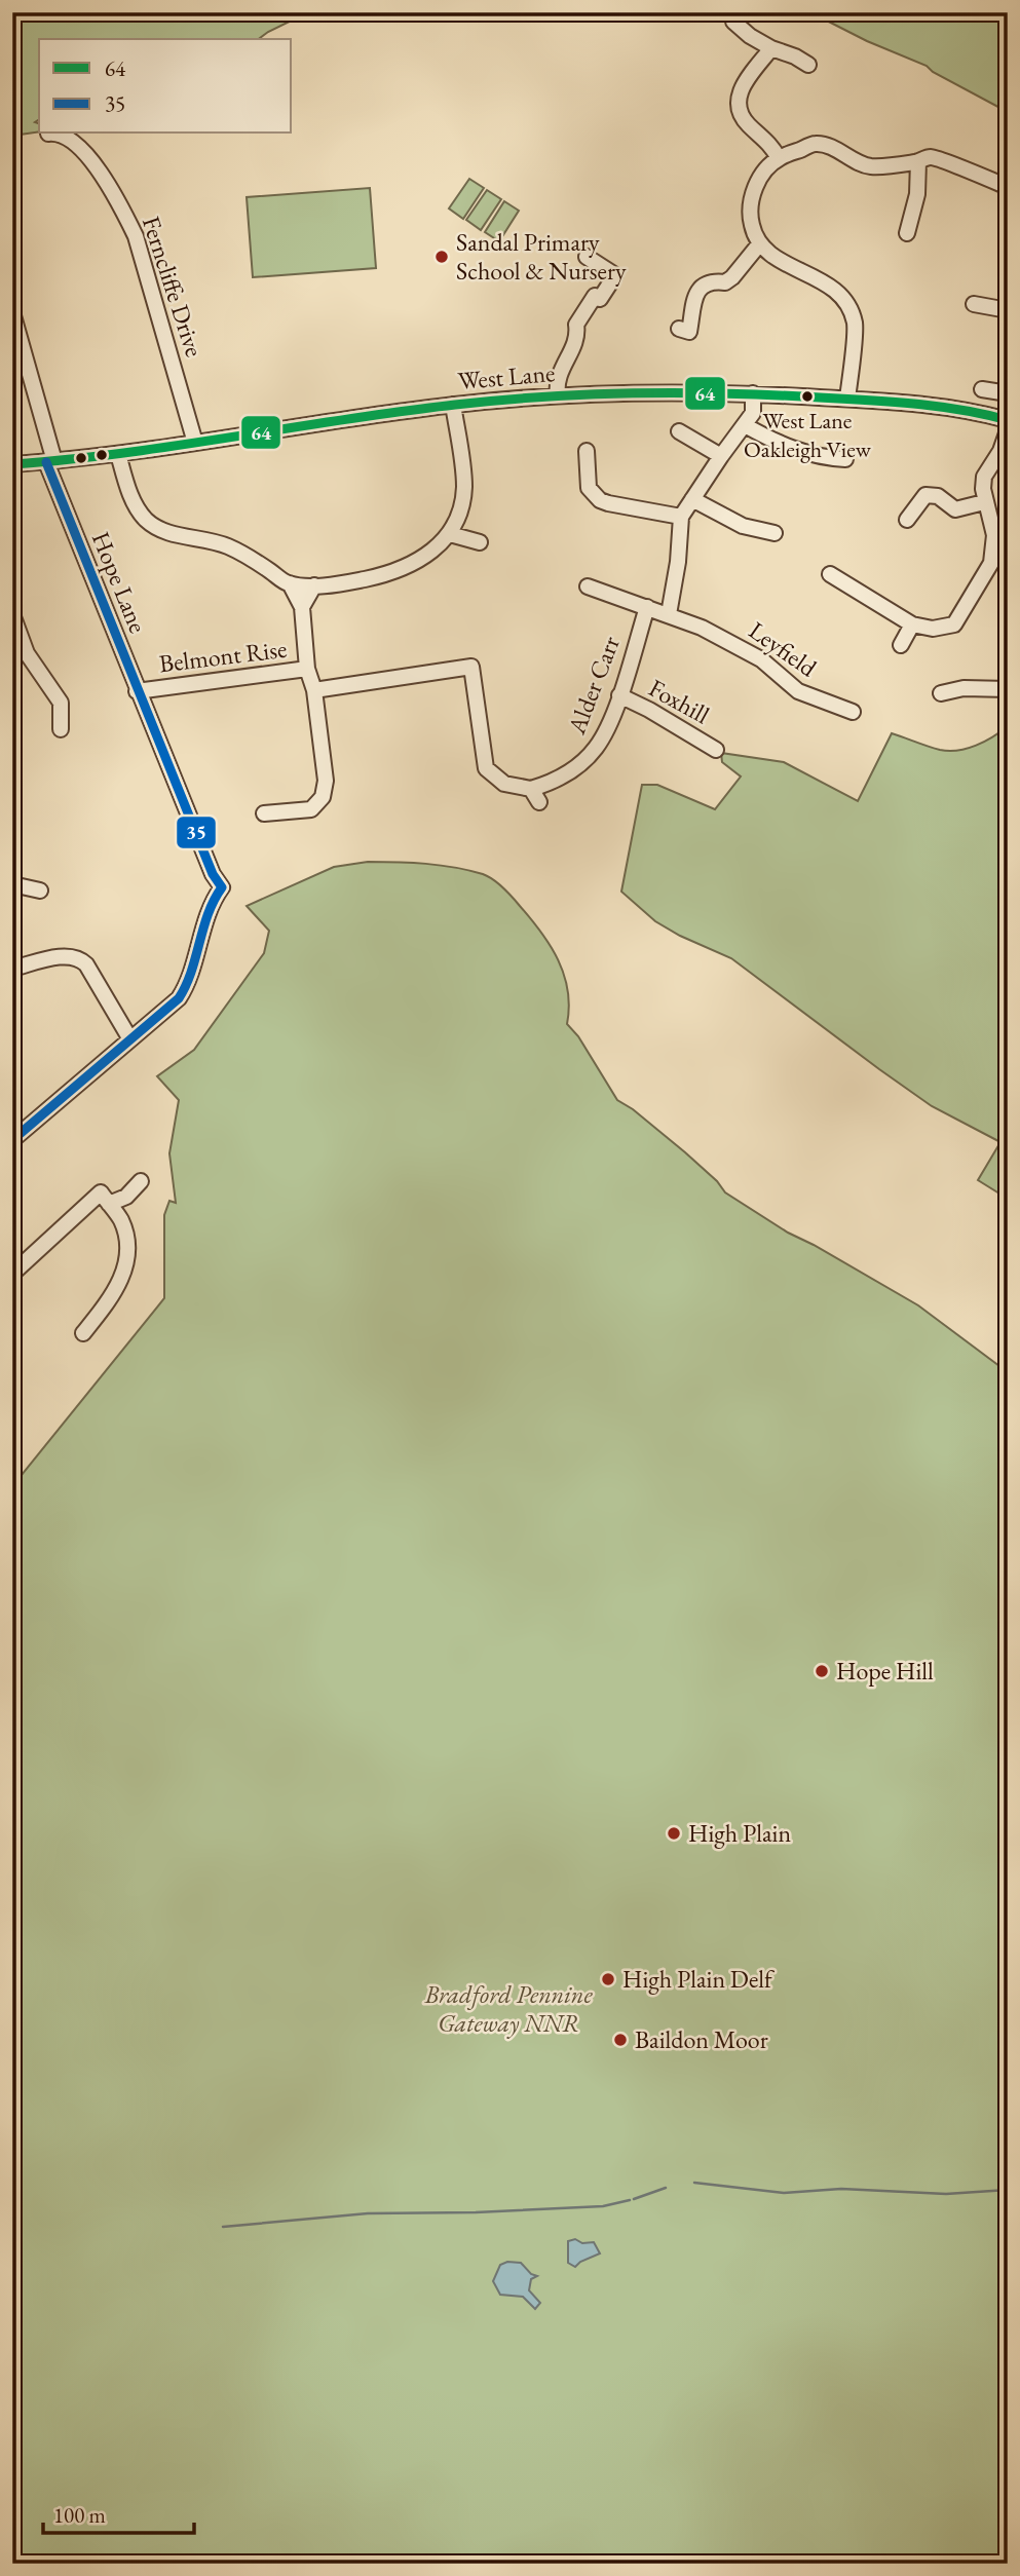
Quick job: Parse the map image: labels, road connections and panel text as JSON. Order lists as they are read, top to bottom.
{
  "streets": {
    "street": [
      "Ferncliffe Drive",
      "West Lane",
      "Hope Lane",
      "Leyfield",
      "Belmont Rise",
      "Alder Carr",
      "Foxhill"
    ]
  },
  "crossings": [
    ["Ferncliffe Drive", "West Lane"],
    ["West Lane", "Hope Lane"],
    ["Hope Lane", "Belmont Rise"],
    ["Leyfield", "Alder Carr"],
    ["Alder Carr", "Foxhill"]
  ],
  "parks": ["Bradford Pennine Gateway NNR"],
  "places": [
    "Sandal Primary School & Nursery",
    "West Lane Oakleigh View",
    "Hope Hill",
    "High Plain",
    "High Plain Delf",
    "Baildon Moor"
  ],
  "lines": ["transit line 64", "transit line 35"],
  "legend": ["64", "35"],
  "scale_bar": "100 m"
}
